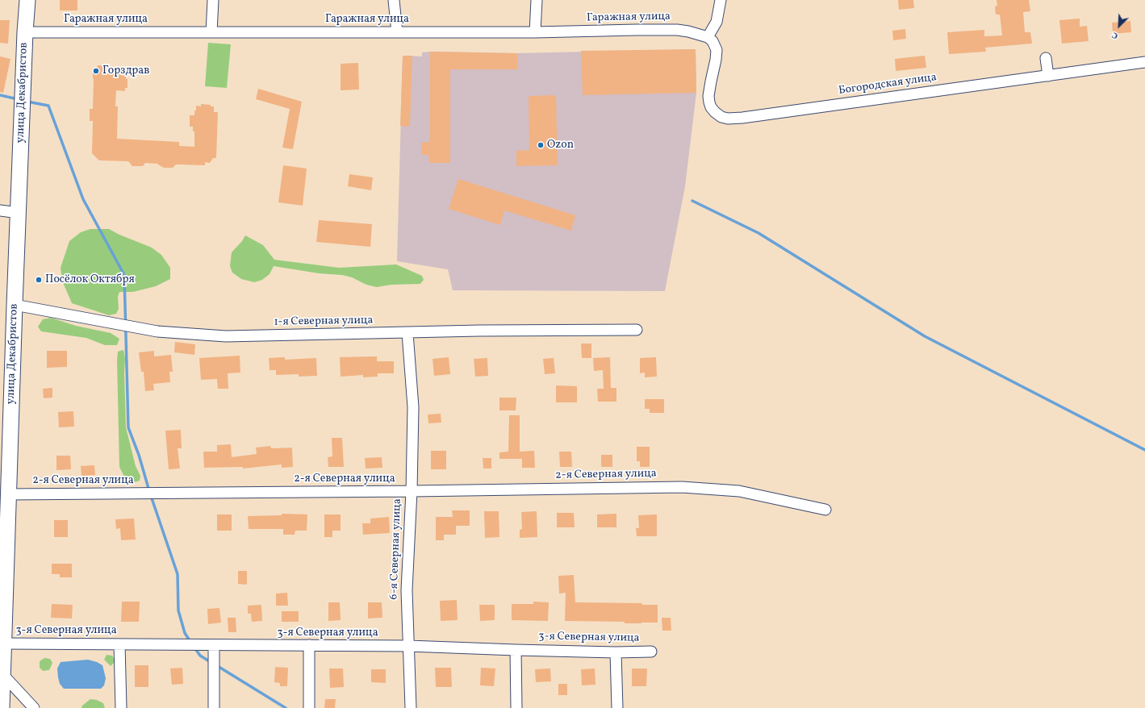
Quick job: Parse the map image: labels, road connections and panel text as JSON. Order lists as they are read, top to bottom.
{
  "streets": {
    "highway": ["улица Декабристов"],
    "street": [
      "Гаражная улица",
      "Богородская улица",
      "1-я Северная улица",
      "2-я Северная улица",
      "6-я Северная улица",
      "3-я Северная улица"
    ]
  },
  "crossings": [
    ["Гаражная улица", "Богородская улица"],
    ["Гаражная улица", "улица Декабристов"],
    ["улица Декабристов", "1-я Северная улица"],
    ["улица Декабристов", "2-я Северная улица"],
    ["улица Декабристов", "3-я Северная улица"],
    ["1-я Северная улица", "6-я Северная улица"],
    ["2-я Северная улица", "6-я Северная улица"],
    ["6-я Северная улица", "3-я Северная улица"]
  ],
  "places": ["Горздрав", "Ozon", "Посёлок Октября"],
  "north": "bottom left"
}
